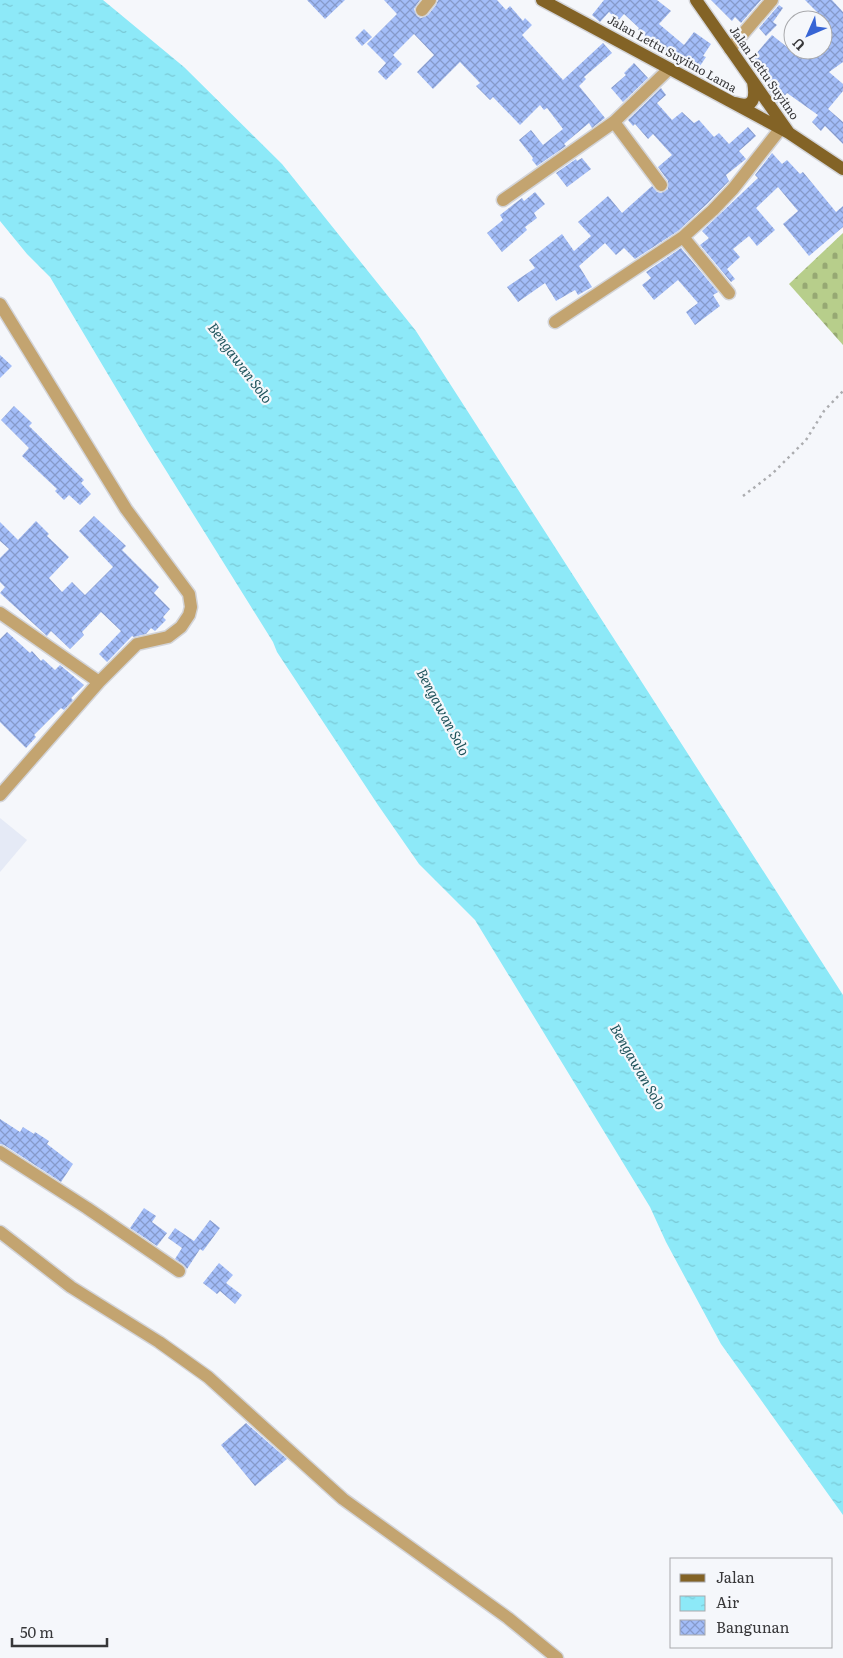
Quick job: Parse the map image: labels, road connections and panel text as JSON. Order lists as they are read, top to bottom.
{
  "streets": {
    "main road": ["Jalan Lettu Suyitno Lama", "Jalan Lettu Suyitno"]
  },
  "crossings": [
    ["Jalan Lettu Suyitno Lama", "Jalan Lettu Suyitno"]
  ],
  "water": ["Bengawan Solo"],
  "legend": ["Jalan", "Air", "Bangunan"],
  "scale_bar": "50 m",
  "north": "bottom left"
}
